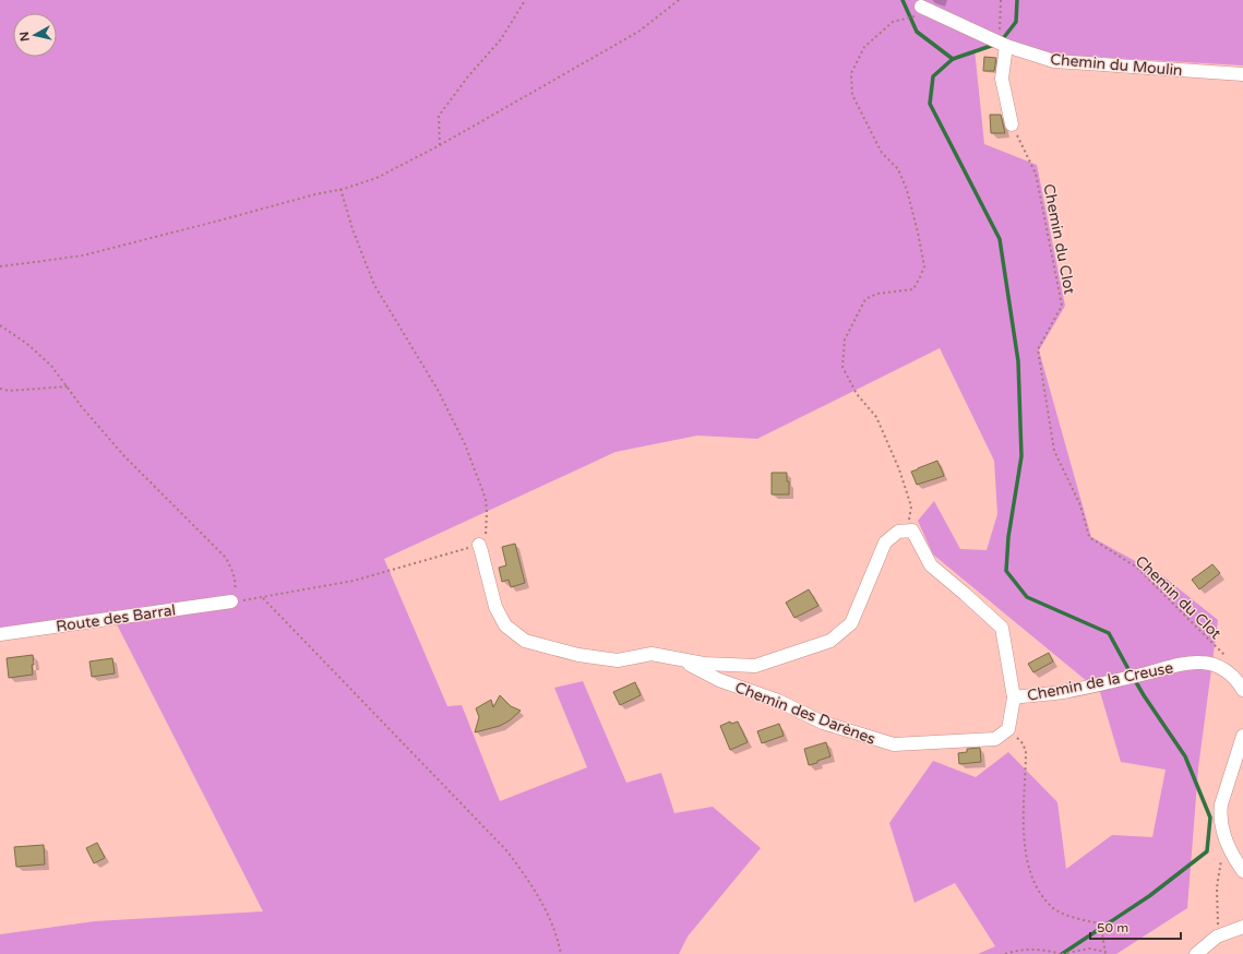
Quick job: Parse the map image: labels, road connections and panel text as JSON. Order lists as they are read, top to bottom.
{
  "streets": {
    "street": [
      "Chemin du Moulin",
      "Route des Barral",
      "Chemin de la Creuse",
      "Chemin des Darènes"
    ],
    "path": ["Chemin du Clot"]
  },
  "scale_bar": "50 m",
  "north": "left"
}
